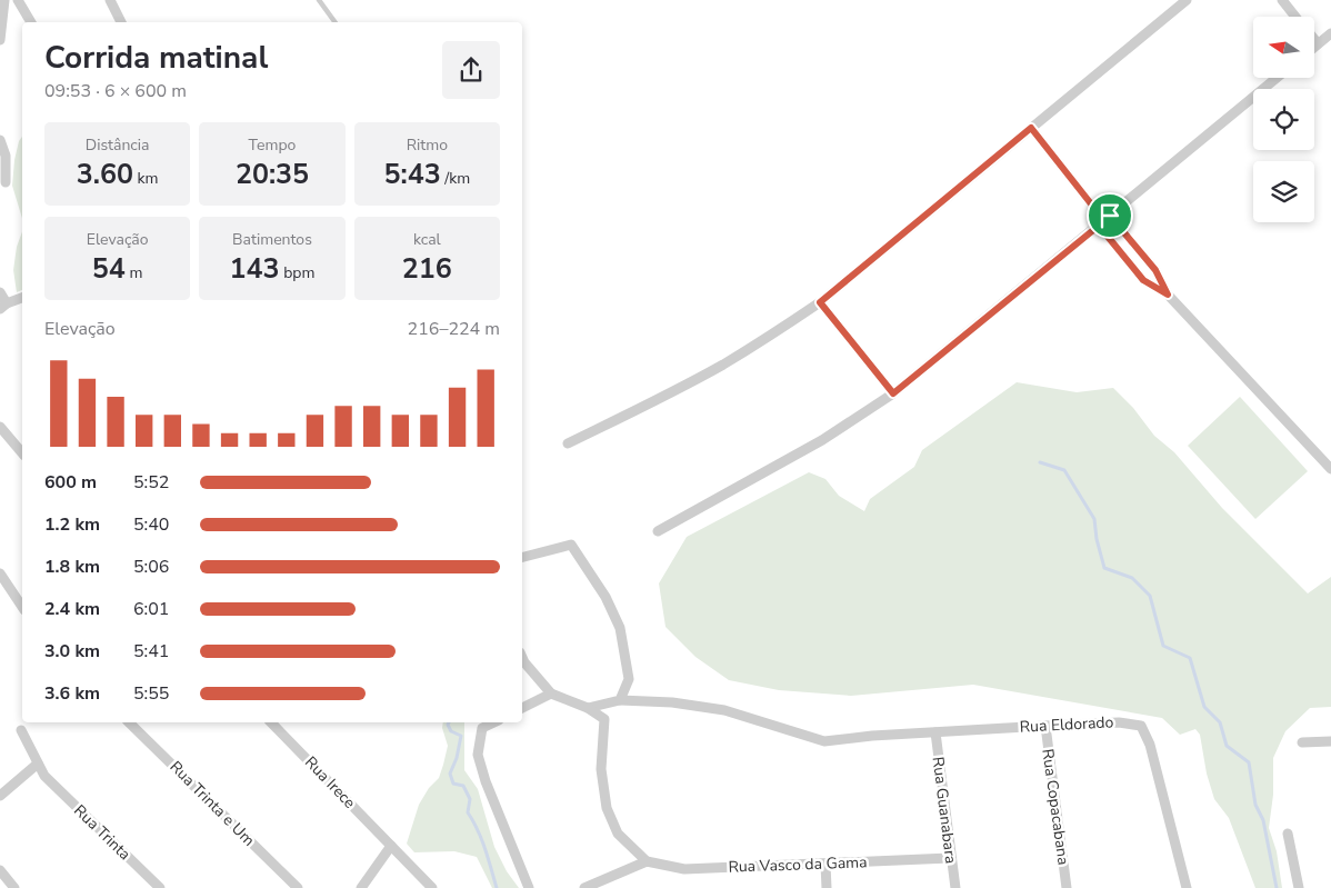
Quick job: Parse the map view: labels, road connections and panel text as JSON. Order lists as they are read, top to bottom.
{
  "streets": {
    "street": [
      "Rua Eldorado",
      "Rua Irece",
      "Rua Trinta e Um",
      "Rua Copacabana",
      "Rua Guanabara",
      "Rua Trinta",
      "Rua Vasco da Gama"
    ]
  },
  "crossings": [
    ["Rua Eldorado", "Rua Copacabana"],
    ["Rua Eldorado", "Rua Guanabara"],
    ["Rua Guanabara", "Rua Vasco da Gama"]
  ],
  "north": "left",
  "page": {
    "heading": ["Corrida matinal", "09:53 · 6 × 600 m"],
    "stats": [
      ["Distância", "3.60 km"],
      ["Tempo", "20:35"],
      ["Ritmo", "5:43 /km"],
      ["Elevação", "54 m"],
      ["Batimentos", "143 bpm"],
      ["kcal", "216"]
    ],
    "chart": ["Elevação", "216–224 m"],
    "list": [
      {
        "name": "600 m",
        "note": "5:52"
      },
      {
        "name": "1.2 km",
        "note": "5:40"
      },
      {
        "name": "1.8 km",
        "note": "5:06"
      },
      {
        "name": "2.4 km",
        "note": "6:01"
      },
      {
        "name": "3.0 km",
        "note": "5:41"
      },
      {
        "name": "3.6 km",
        "note": "5:55"
      }
    ]
  }
}
